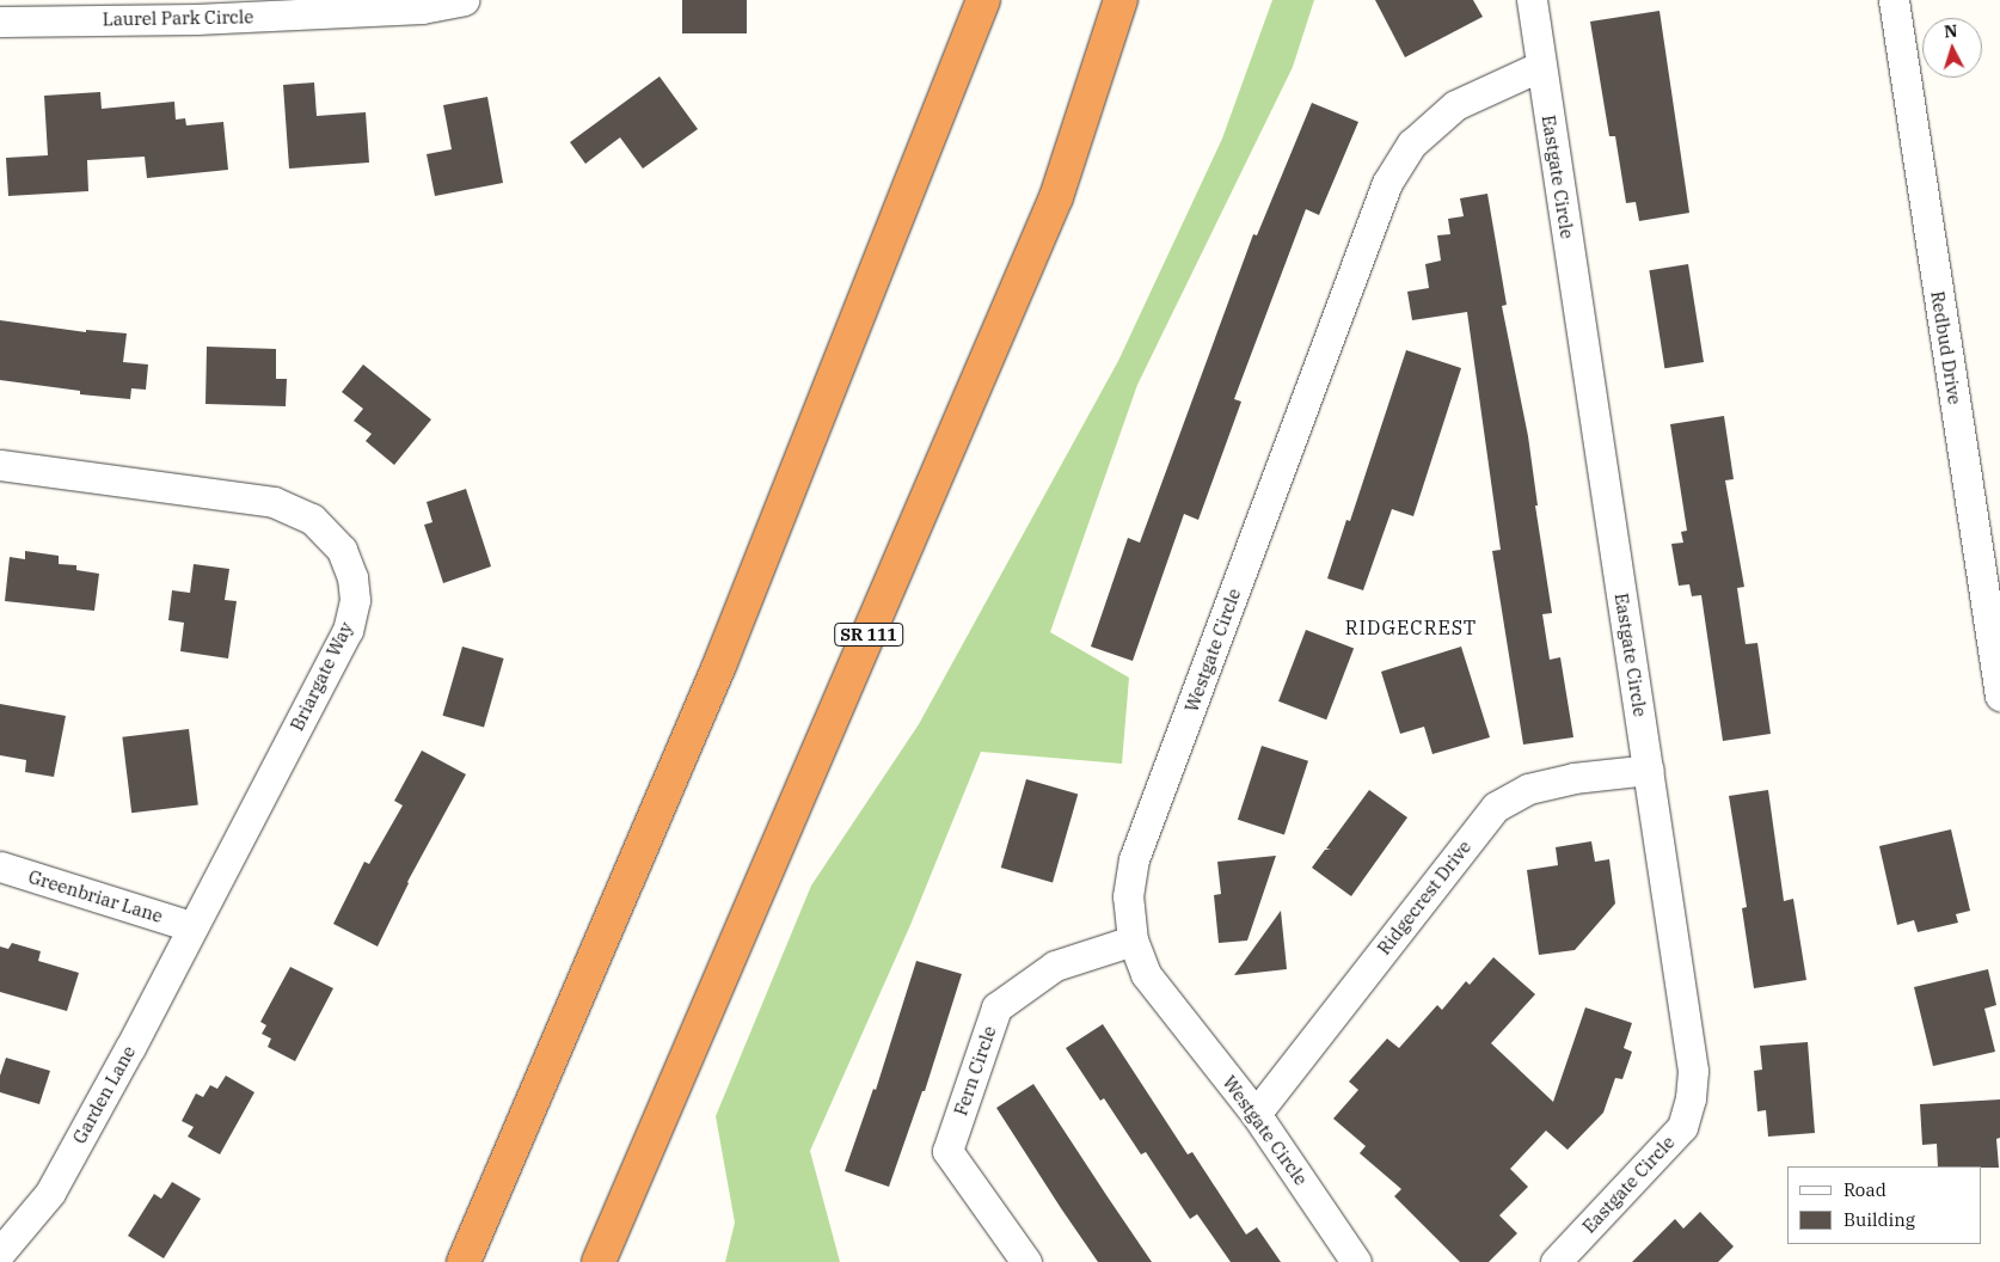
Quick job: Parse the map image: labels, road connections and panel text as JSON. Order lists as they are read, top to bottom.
{
  "streets": {
    "highway": ["SR 111"],
    "street": [
      "Laurel Park Circle",
      "Eastgate Circle",
      "Redbud Drive",
      "Westgate Circle",
      "Briargate Way",
      "Greenbriar Lane",
      "Ridgecrest Drive",
      "Fern Circle",
      "Garden Lane"
    ]
  },
  "crossings": [
    ["Eastgate Circle", "Westgate Circle"],
    ["Eastgate Circle", "Ridgecrest Drive"],
    ["Westgate Circle", "Ridgecrest Drive"],
    ["Westgate Circle", "Fern Circle"],
    ["Briargate Way", "Greenbriar Lane"],
    ["Briargate Way", "Garden Lane"],
    ["Greenbriar Lane", "Garden Lane"]
  ],
  "districts": ["RIDGECREST"],
  "legend": ["Road", "Building"],
  "north": "top"
}
